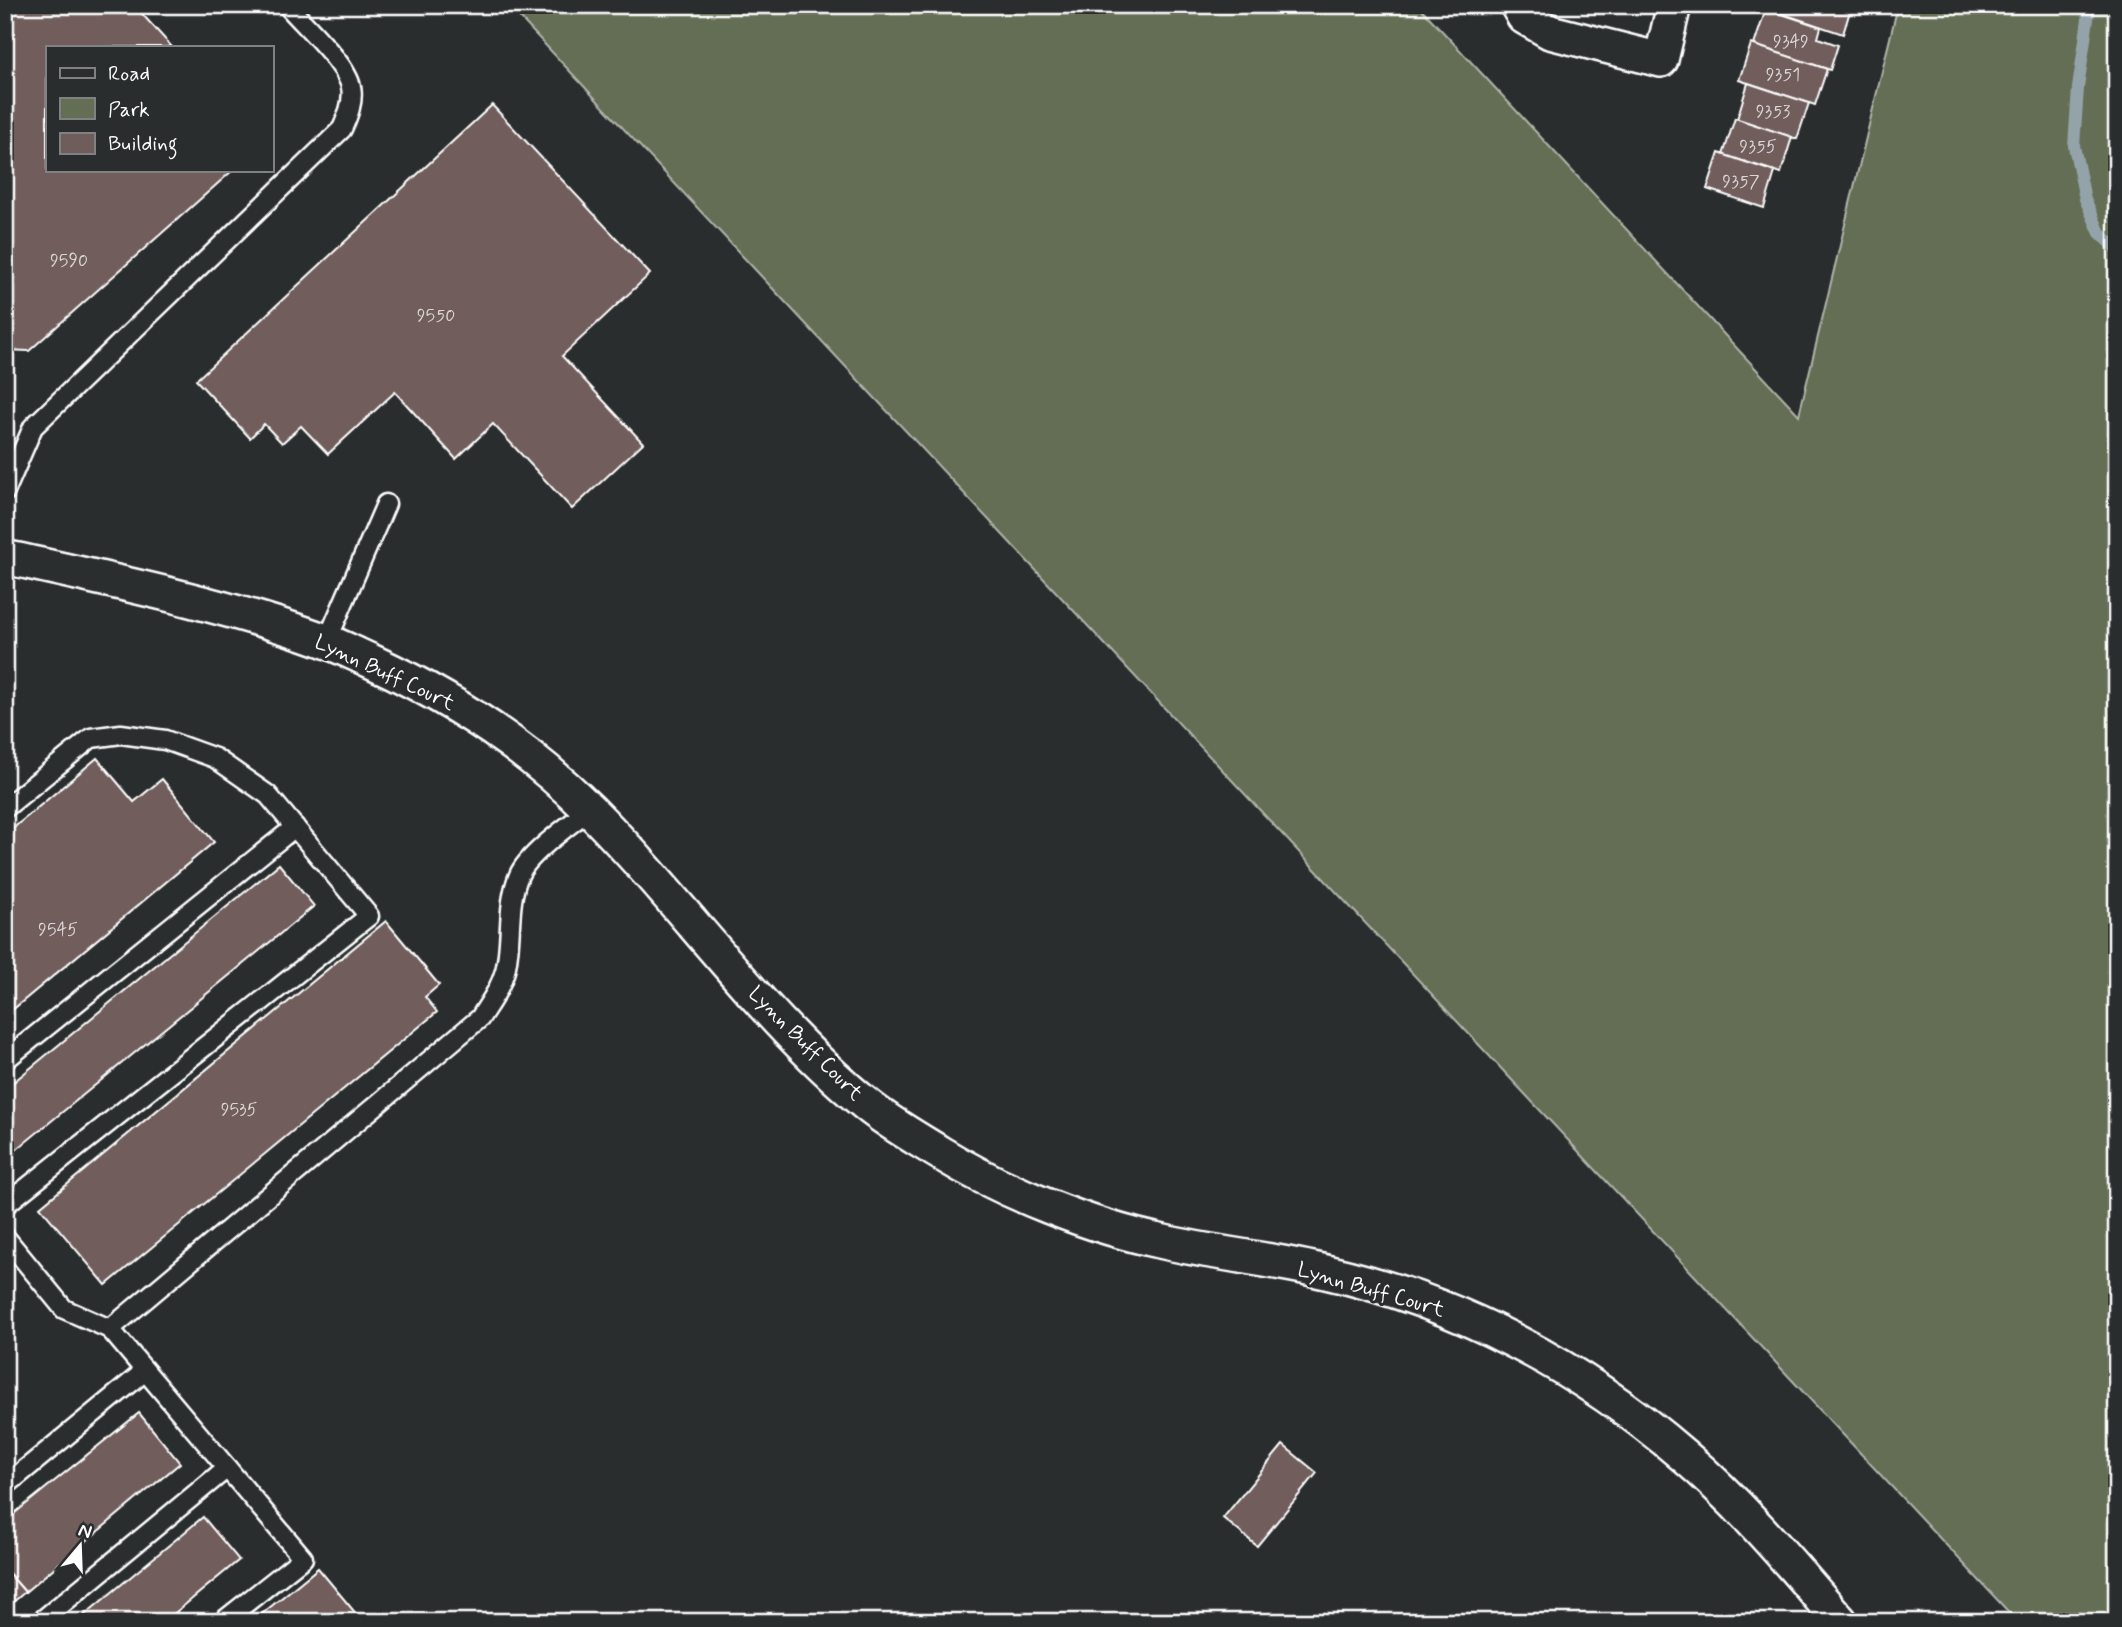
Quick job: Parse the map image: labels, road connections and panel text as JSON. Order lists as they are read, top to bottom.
{
  "streets": {
    "street": ["Lynn Buff Court"]
  },
  "house_numbers": [
    "9349",
    "9351",
    "9353",
    "9355",
    "9357",
    "9590",
    "9550",
    "9545",
    "9535"
  ],
  "legend": ["Road", "Park", "Building"],
  "north": "top"
}
